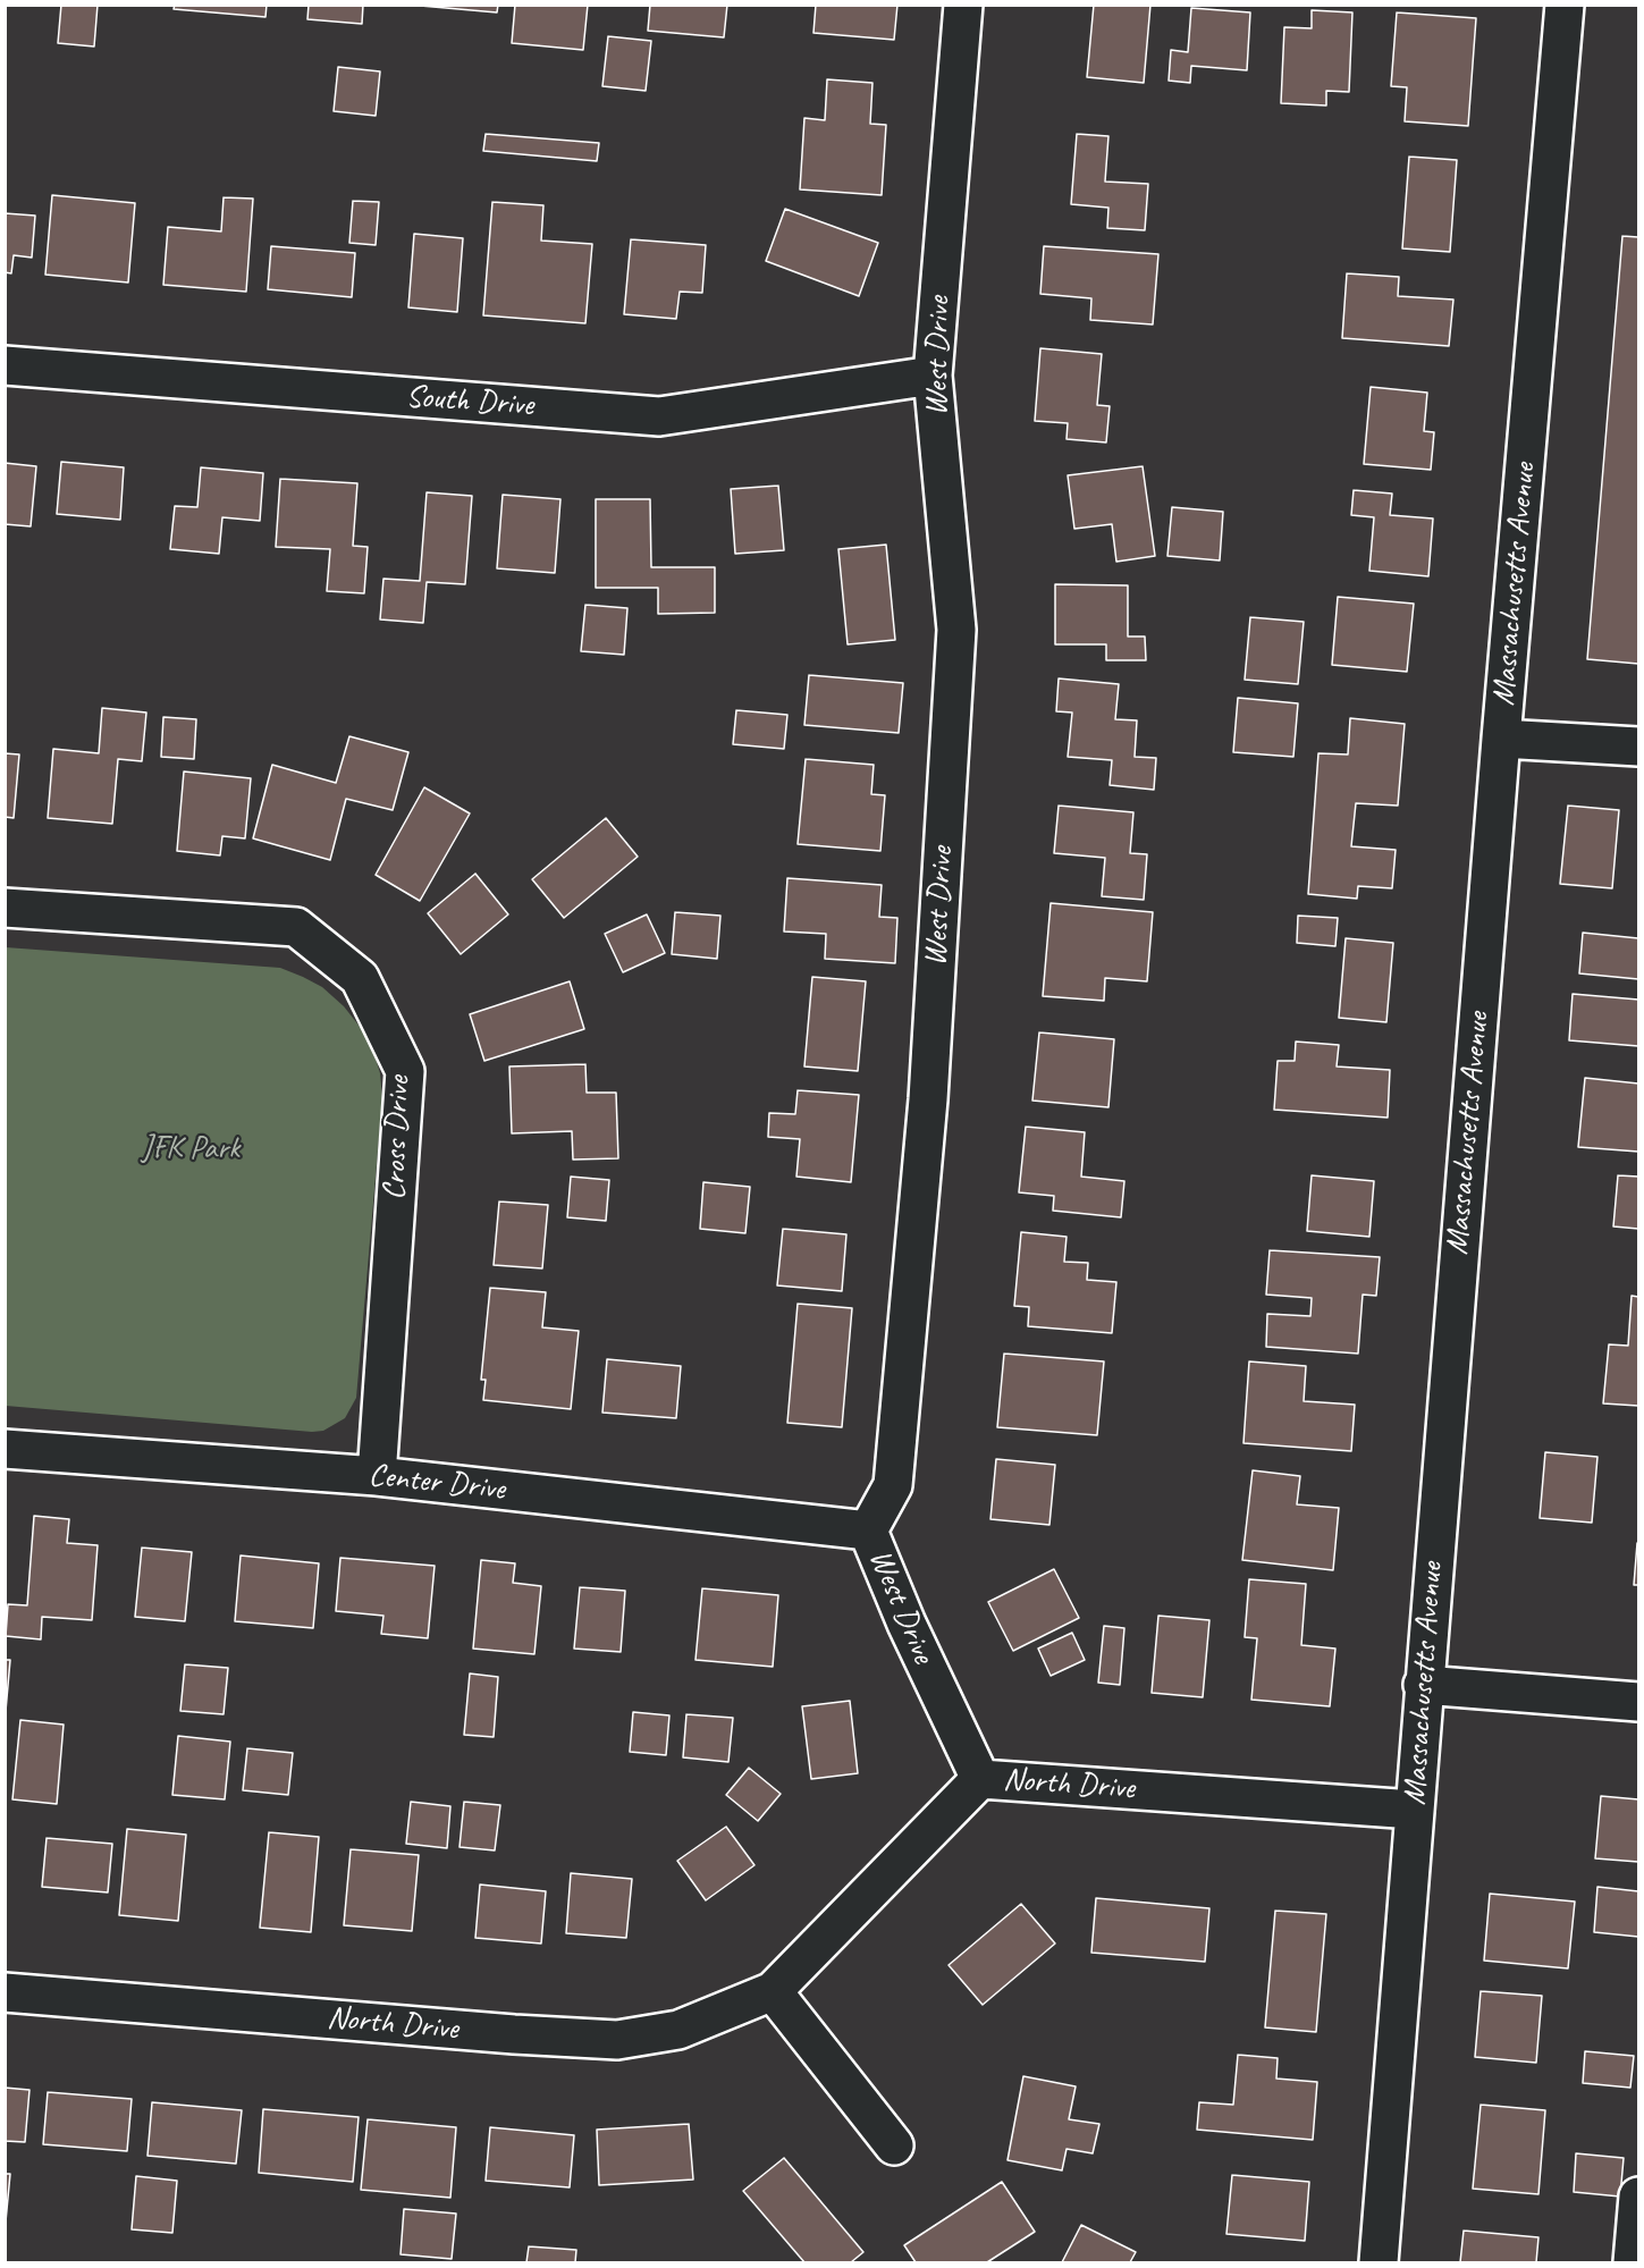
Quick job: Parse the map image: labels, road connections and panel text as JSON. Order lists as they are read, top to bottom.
{
  "streets": {
    "street": [
      "West Drive",
      "South Drive",
      "Massachusetts Avenue",
      "Cross Drive",
      "Center Drive",
      "North Drive"
    ]
  },
  "crossings": [
    ["West Drive", "South Drive"],
    ["West Drive", "Center Drive"],
    ["West Drive", "North Drive"],
    ["Massachusetts Avenue", "North Drive"],
    ["Cross Drive", "Center Drive"]
  ],
  "parks": ["JFK Park"]
}
